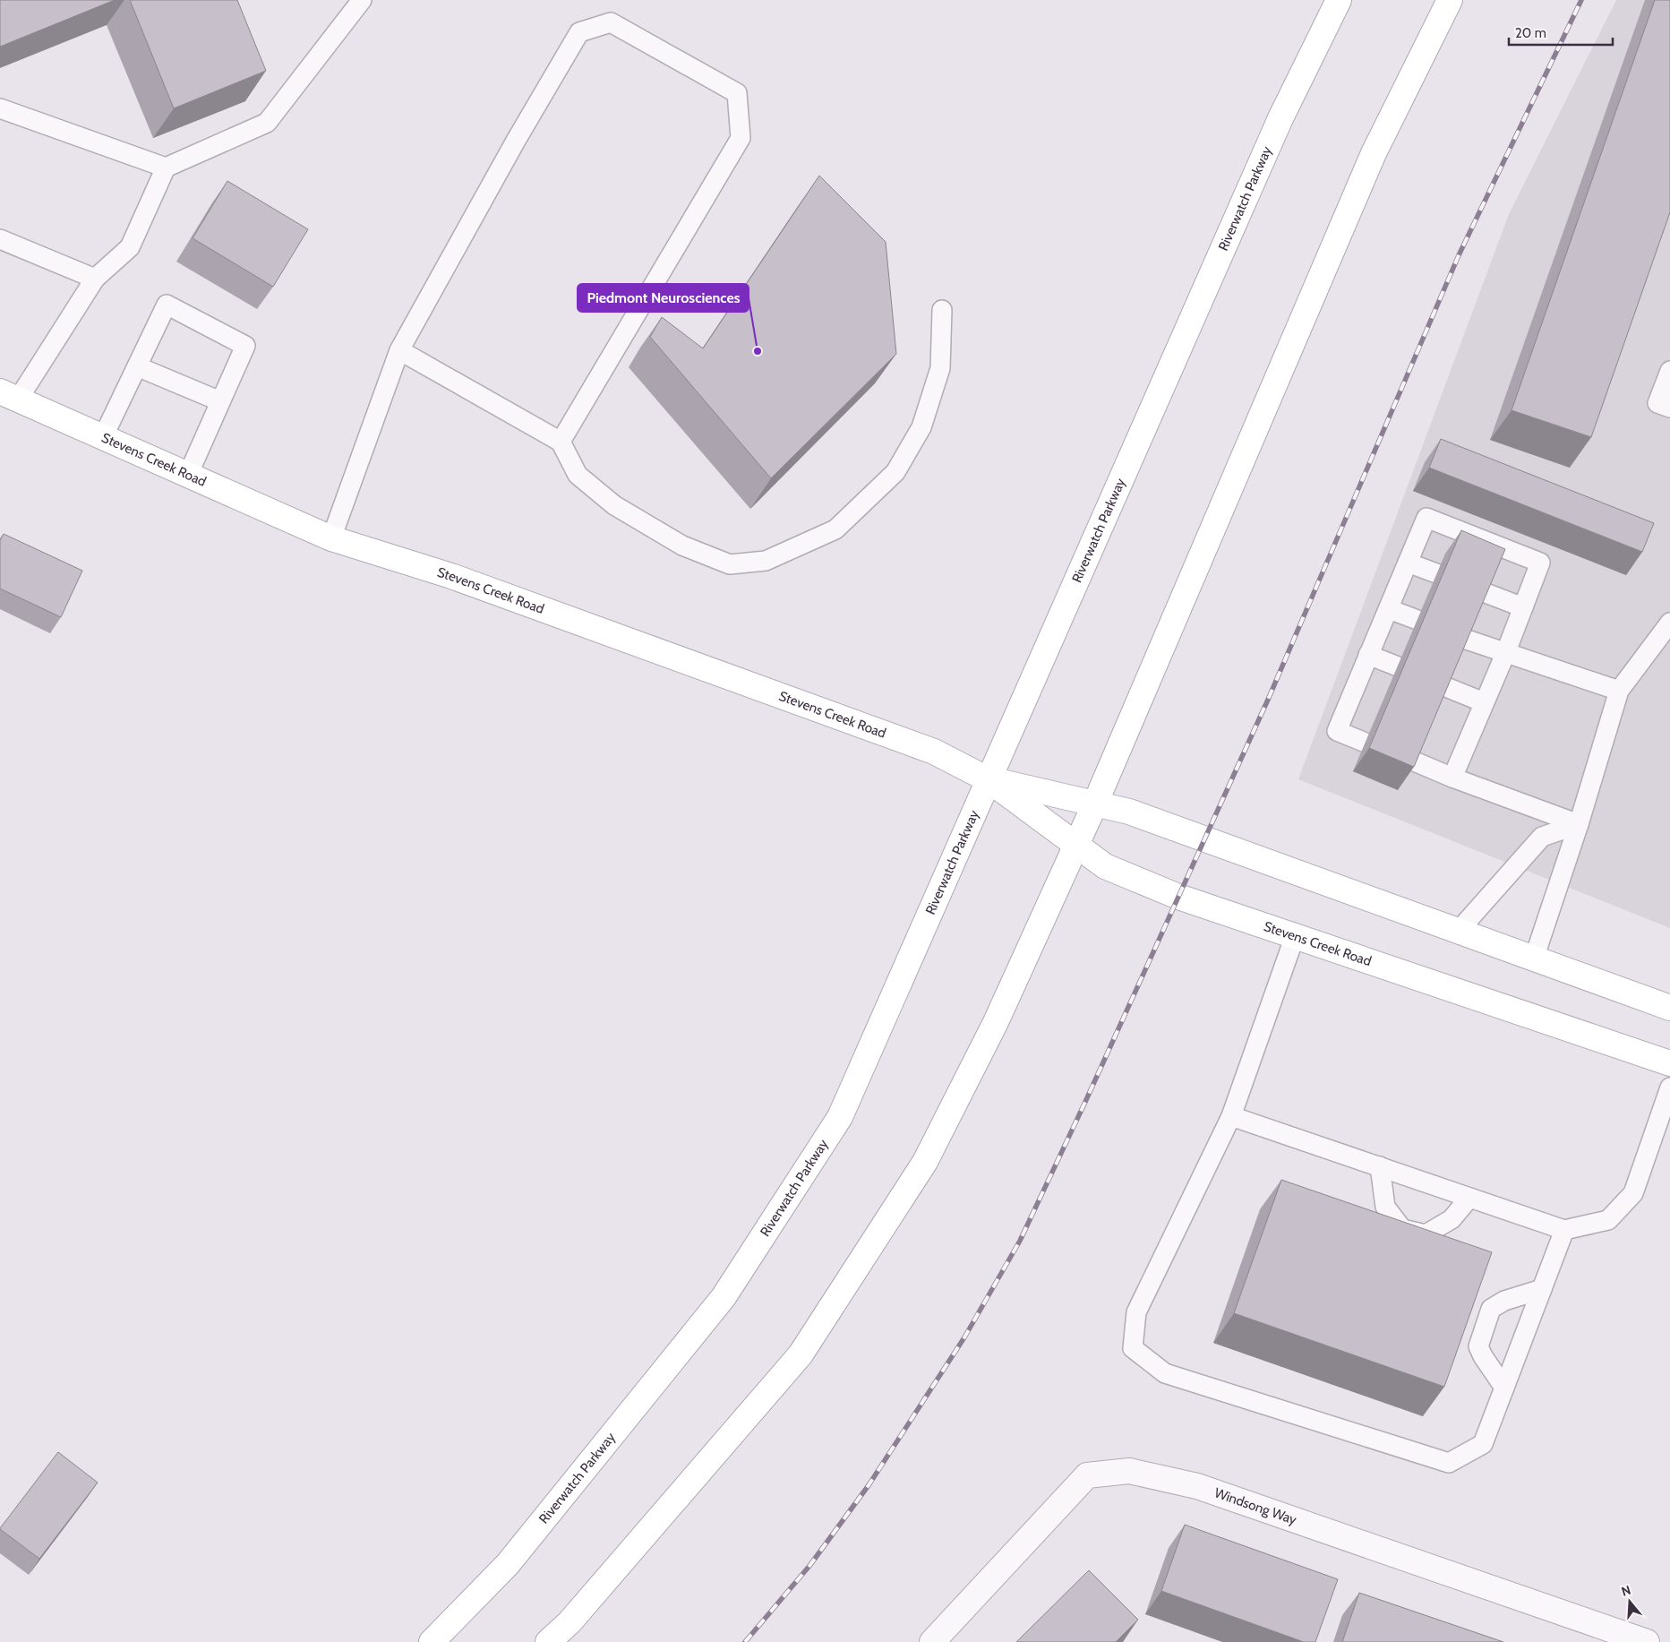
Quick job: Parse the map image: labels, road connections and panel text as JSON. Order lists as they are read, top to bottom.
{
  "streets": {
    "main road": ["Riverwatch Parkway", "Stevens Creek Road"],
    "street": ["Windsong Way"]
  },
  "crossings": [
    ["Riverwatch Parkway", "Stevens Creek Road"]
  ],
  "places": ["Piedmont Neurosciences"],
  "scale_bar": "20 m",
  "north": "top"
}
